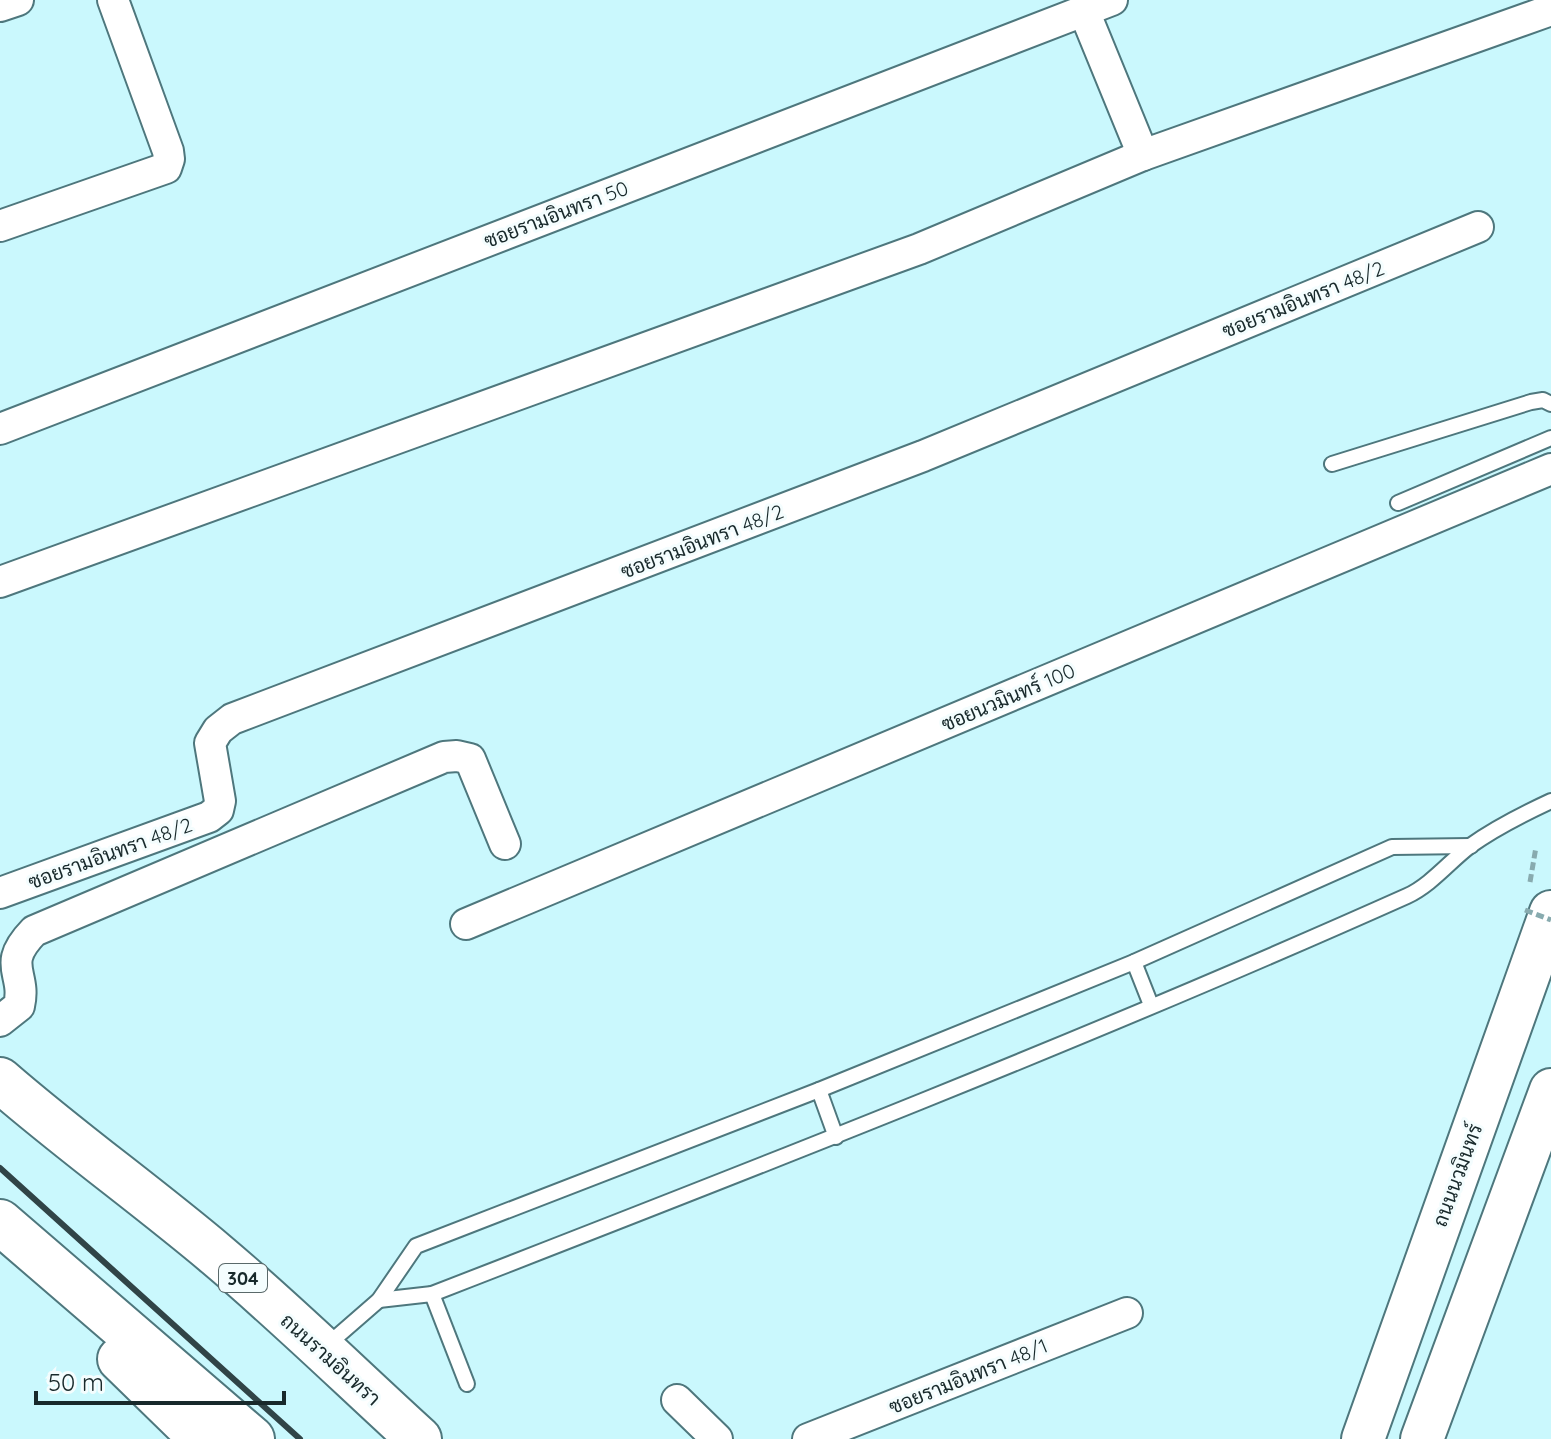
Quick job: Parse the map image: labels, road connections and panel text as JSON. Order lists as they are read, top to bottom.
{
  "streets": {
    "main road": ["ถนนนวมินทร์", "304", "ถนนรามอินทรา"],
    "street": [
      "ซอยรามอินทรา 50",
      "ซอยรามอินทรา 48/2",
      "ซอยนวมินทร์ 100",
      "ซอยรามอินทรา 48/1"
    ]
  },
  "scale_bar": "50 m"
}
